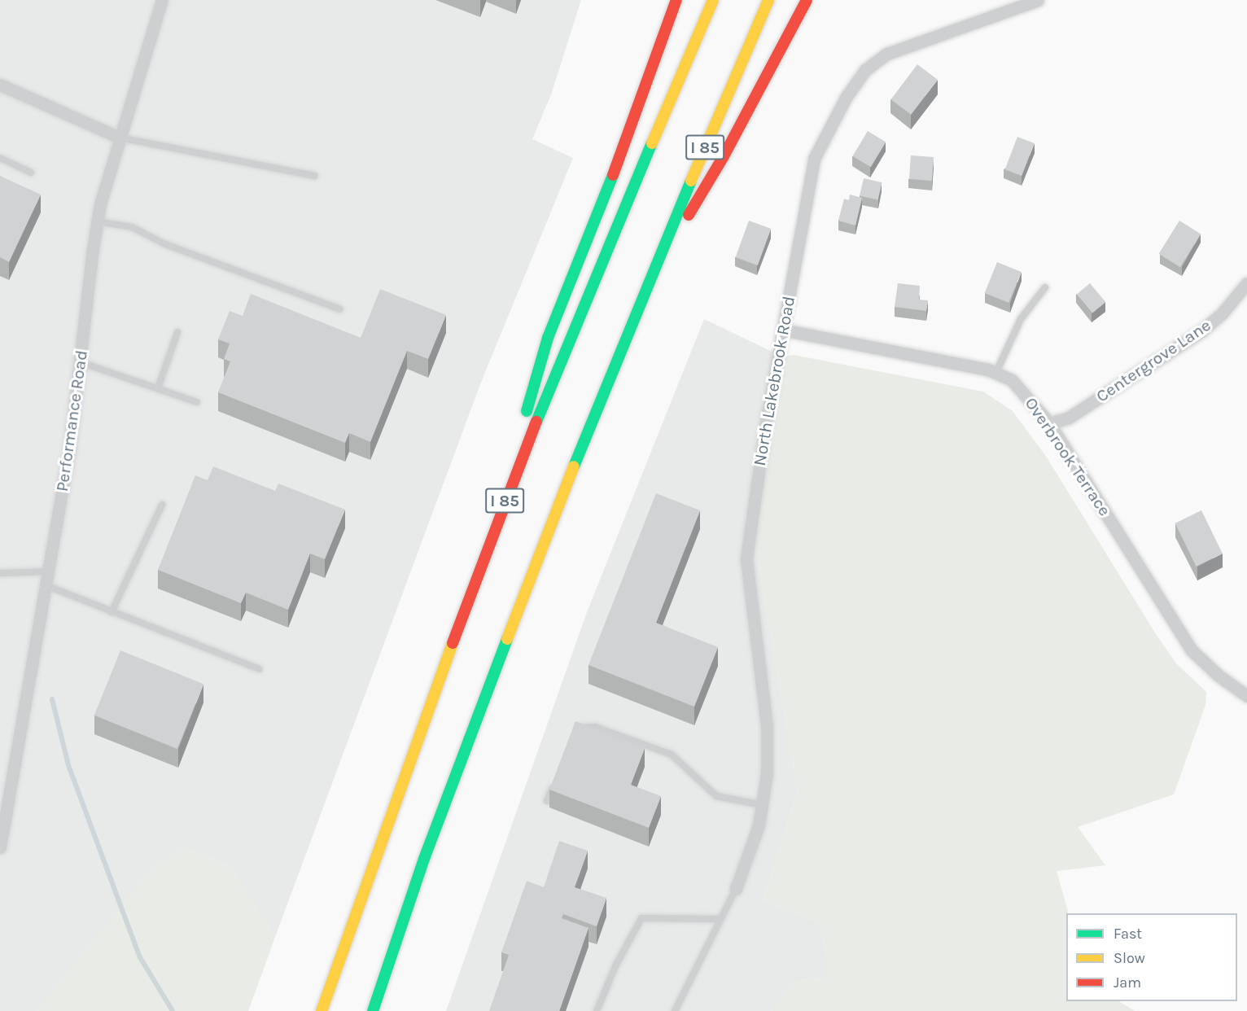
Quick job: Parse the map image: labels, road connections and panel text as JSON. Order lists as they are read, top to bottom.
{
  "streets": {
    "highway": ["I 85"],
    "street": [
      "Centergrove Lane",
      "North Lakebrook Road",
      "Performance Road",
      "Overbrook Terrace"
    ]
  },
  "crossings": [
    ["Centergrove Lane", "Overbrook Terrace"],
    ["North Lakebrook Road", "Overbrook Terrace"]
  ],
  "legend": ["Fast", "Slow", "Jam"]
}
